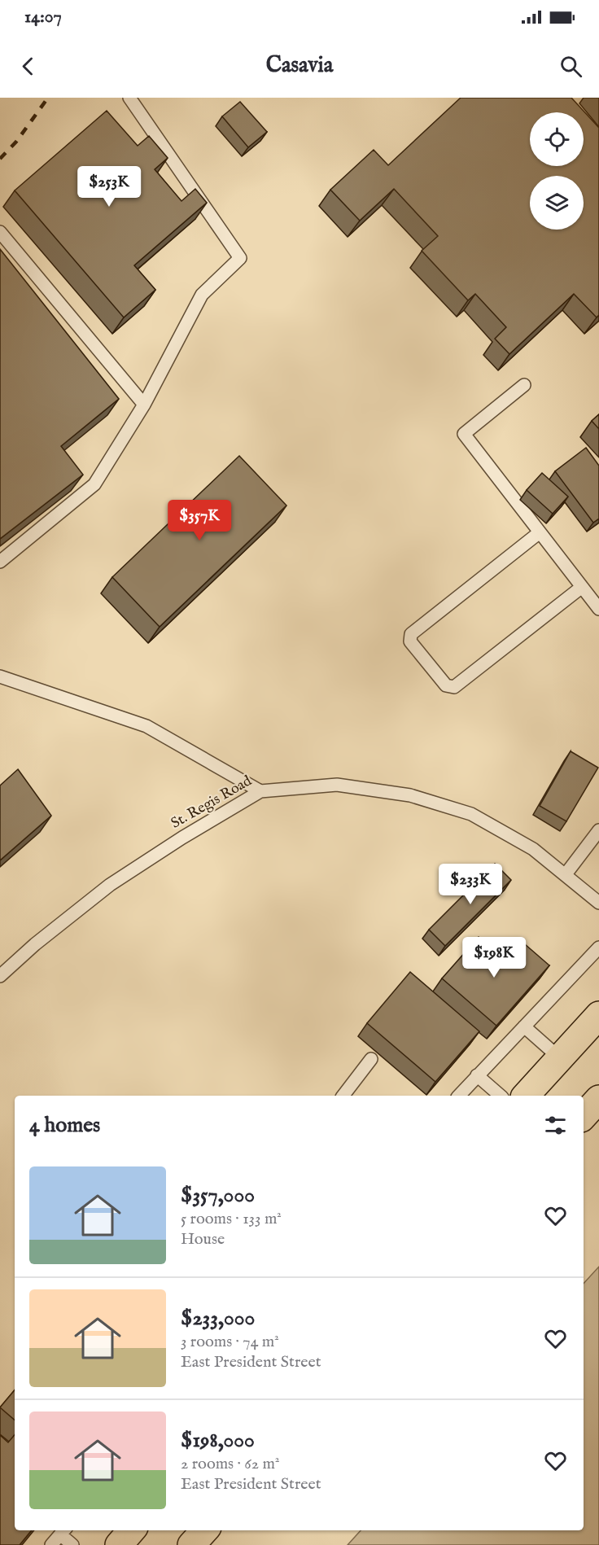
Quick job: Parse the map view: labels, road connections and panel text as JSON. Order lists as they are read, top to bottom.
{
  "streets": {
    "lane": ["St. Regis Road"]
  },
  "page": {
    "status": "14:07",
    "header": "Casavia",
    "price": [
      "$253K",
      "$357K",
      "$233K",
      "$198K"
    ],
    "heading": "4 homes",
    "list": [
      {
        "name": "$357,000",
        "note": "5 rooms · 133 m² · House"
      },
      {
        "name": "$233,000",
        "note": "3 rooms · 74 m² · East President Street"
      },
      {
        "name": "$198,000",
        "note": "2 rooms · 62 m² · East President Street"
      }
    ]
  }
}
